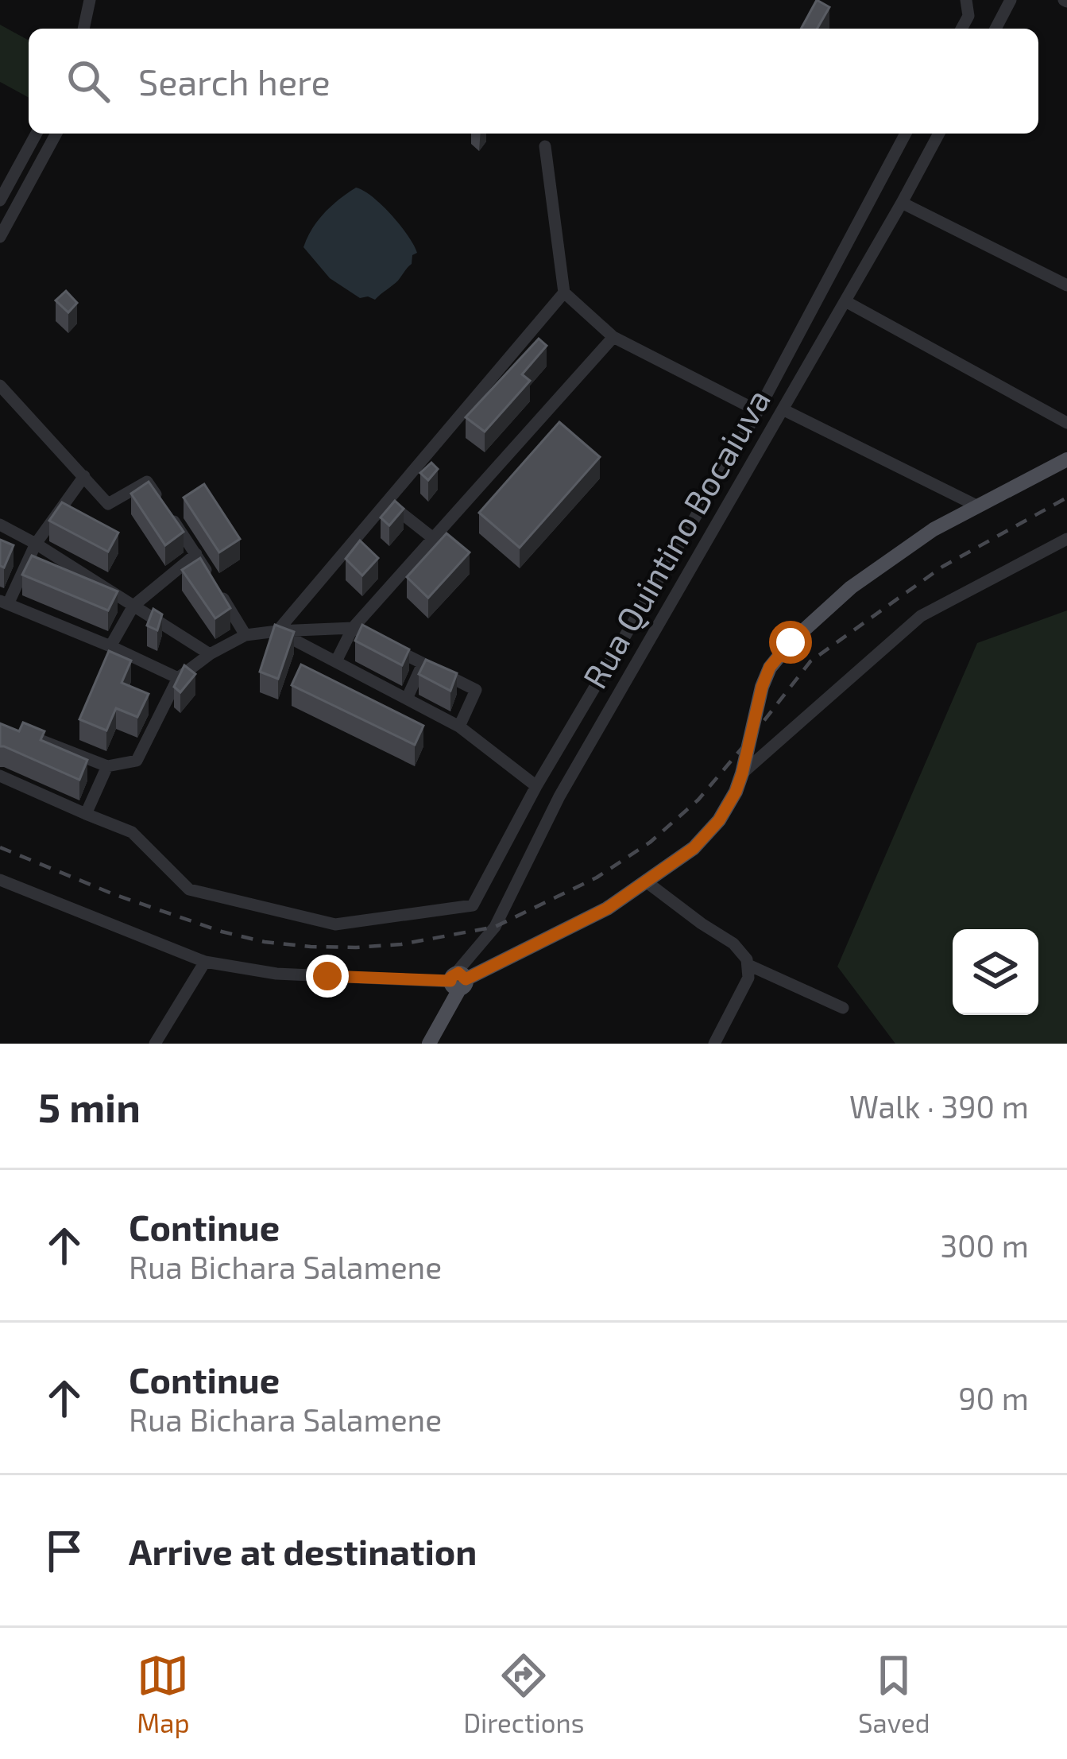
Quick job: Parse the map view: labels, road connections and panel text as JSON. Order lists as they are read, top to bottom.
{
  "streets": {
    "main road": ["Rua Quintino Bocaiuva"]
  },
  "page": {
    "search": "Search here",
    "heading": ["5 min", "Walk · 390 m"],
    "list": [
      ["Continue", "Rua Bichara Salamene", "300 m"],
      ["Continue", "Rua Bichara Salamene", "90 m"],
      "Arrive at destination"
    ],
    "nav": ["Map", "Directions", "Saved"]
  }
}
